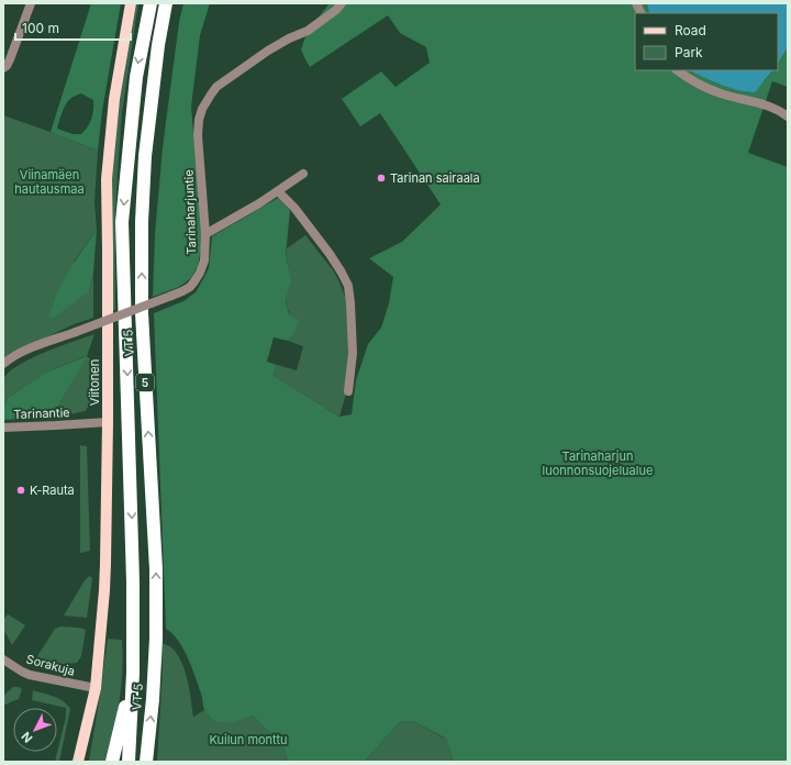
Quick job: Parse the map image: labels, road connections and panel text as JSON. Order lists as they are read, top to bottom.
{
  "streets": {
    "highway": ["VT 5", "5"],
    "main road": ["Viitonen"],
    "street": ["Tarinaharjuntie", "Tarinantie", "Sorakuja"]
  },
  "crossings": [
    ["Viitonen", "Tarinantie"],
    ["Viitonen", "Sorakuja"]
  ],
  "parks": ["Viinamäen hautausmaa", "Tarinaharjun luonnonsuojelualue", "Kuilun monttu"],
  "places": ["Tarinan sairaala", "K-Rauta"],
  "legend": ["Road", "Park"],
  "scale_bar": "100 m",
  "north": "bottom left"
}
